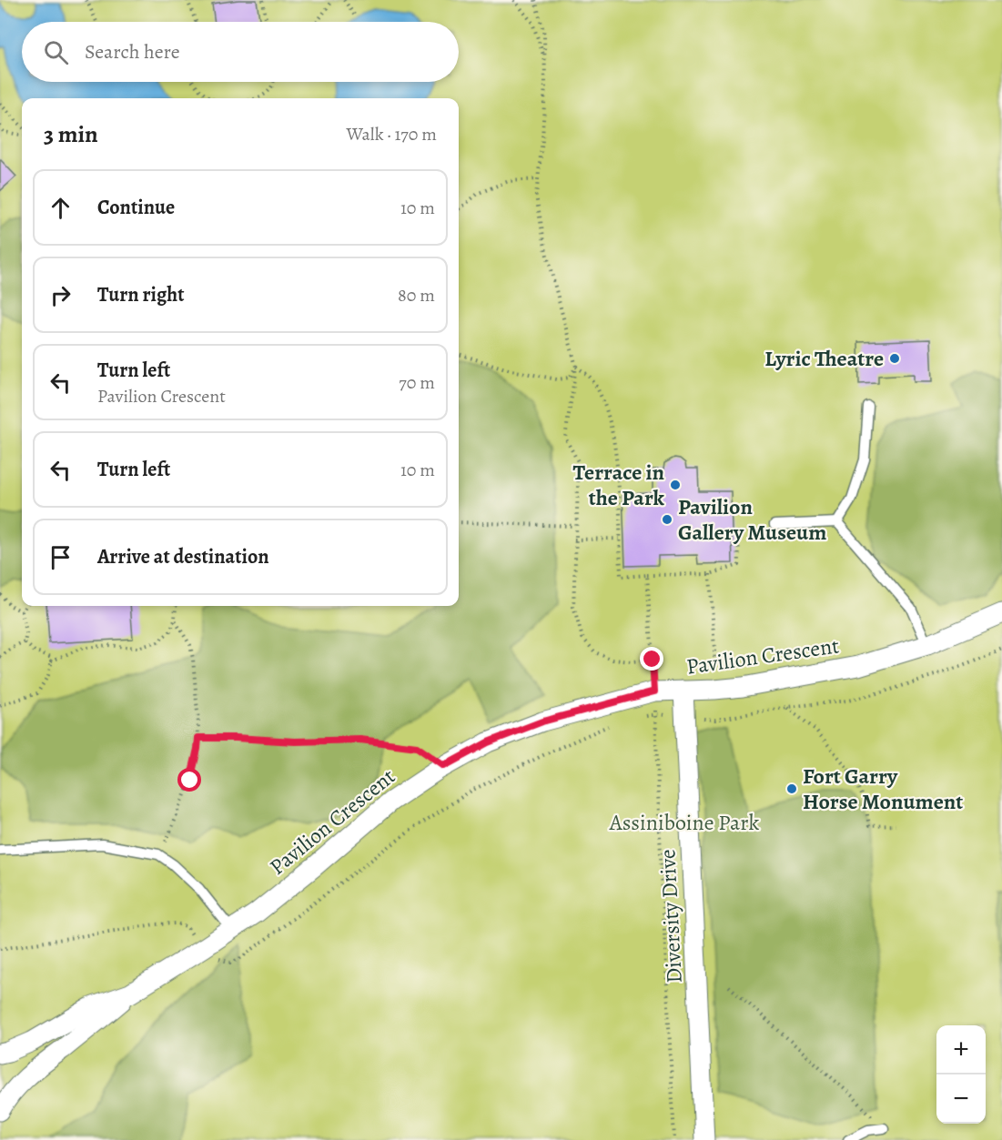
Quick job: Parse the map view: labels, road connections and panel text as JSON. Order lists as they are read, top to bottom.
{
  "streets": {
    "street": ["Pavilion Crescent", "Diversity Drive"]
  },
  "crossings": [
    ["Pavilion Crescent", "Diversity Drive"]
  ],
  "parks": ["Assiniboine Park"],
  "places": [
    "Lyric Theatre",
    "Terrace in the Park",
    "Pavilion Gallery Museum",
    "Fort Garry Horse Monument"
  ],
  "page": {
    "search": "Search here",
    "heading": ["3 min", "Walk · 170 m"],
    "list": [
      ["Continue", "10 m"],
      ["Turn right", "80 m"],
      ["Turn left", "Pavilion Crescent", "70 m"],
      ["Turn left", "10 m"],
      "Arrive at destination"
    ],
    "map_buttons": ["+", "−"]
  }
}
